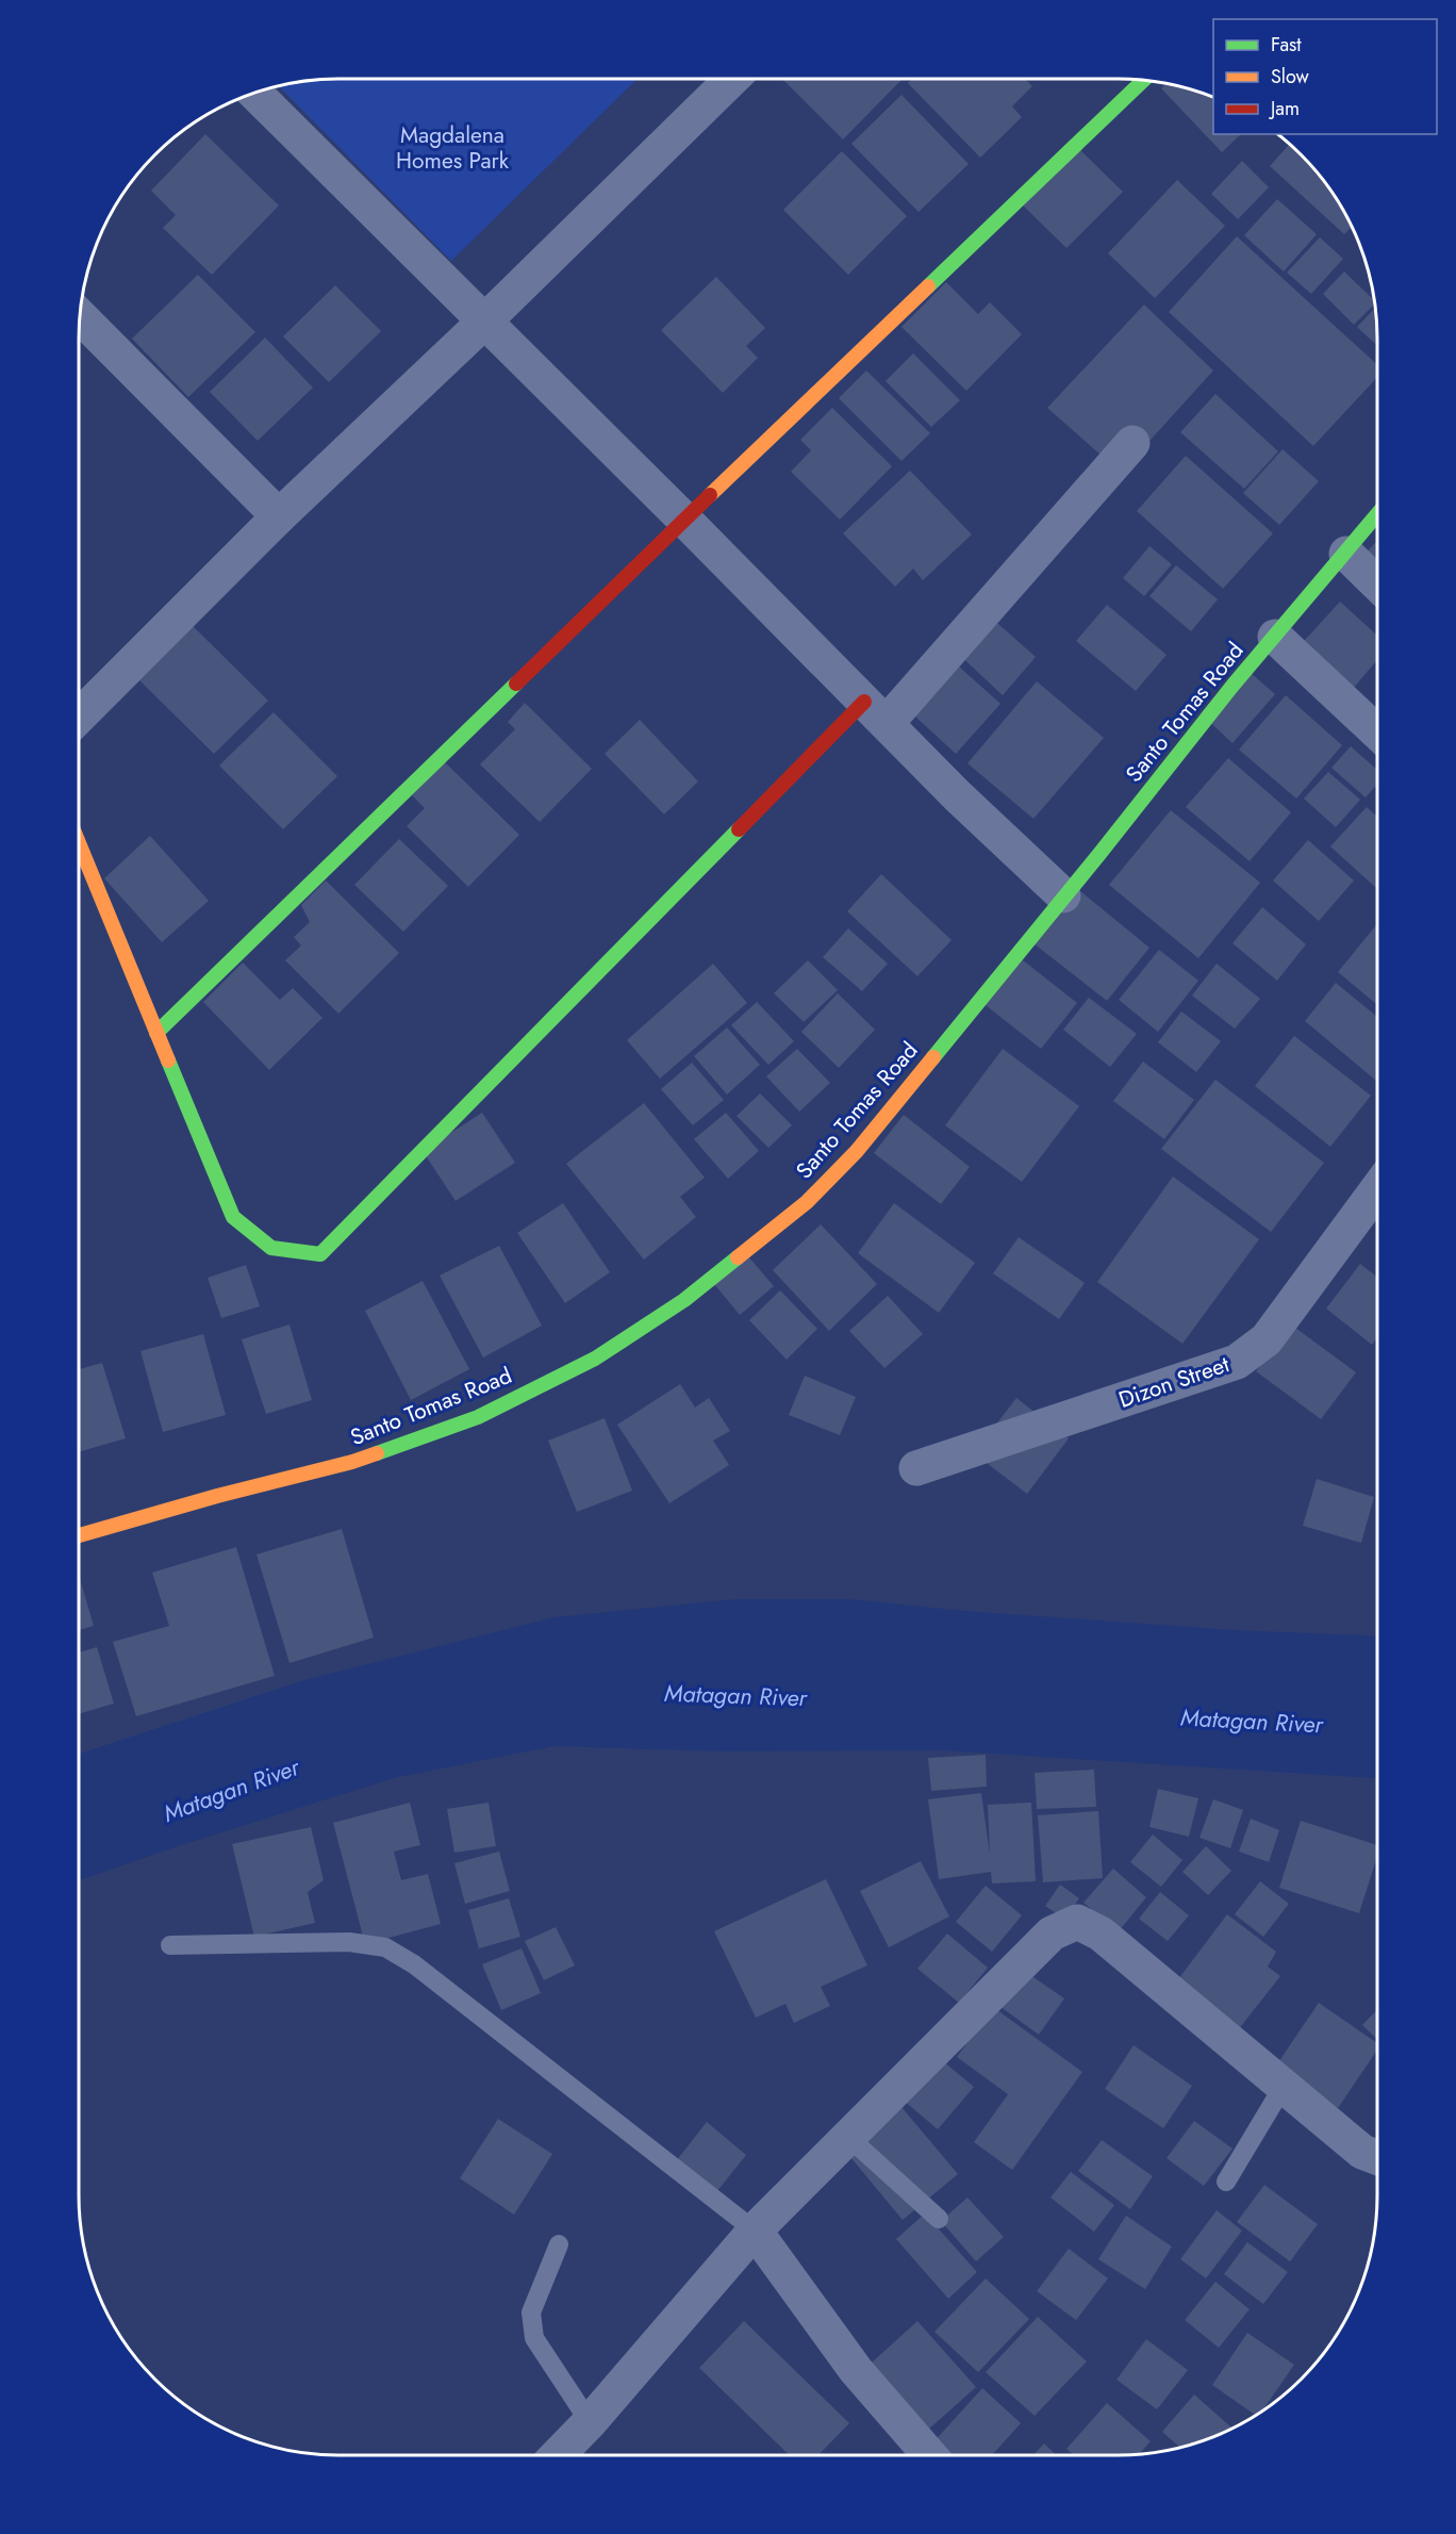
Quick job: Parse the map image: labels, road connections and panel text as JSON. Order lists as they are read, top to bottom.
{
  "streets": {
    "street": ["Santo Tomas Road", "Dizon Street"]
  },
  "water": ["Matagan River"],
  "parks": ["Magdalena Homes Park"],
  "legend": ["Fast", "Slow", "Jam"]
}
